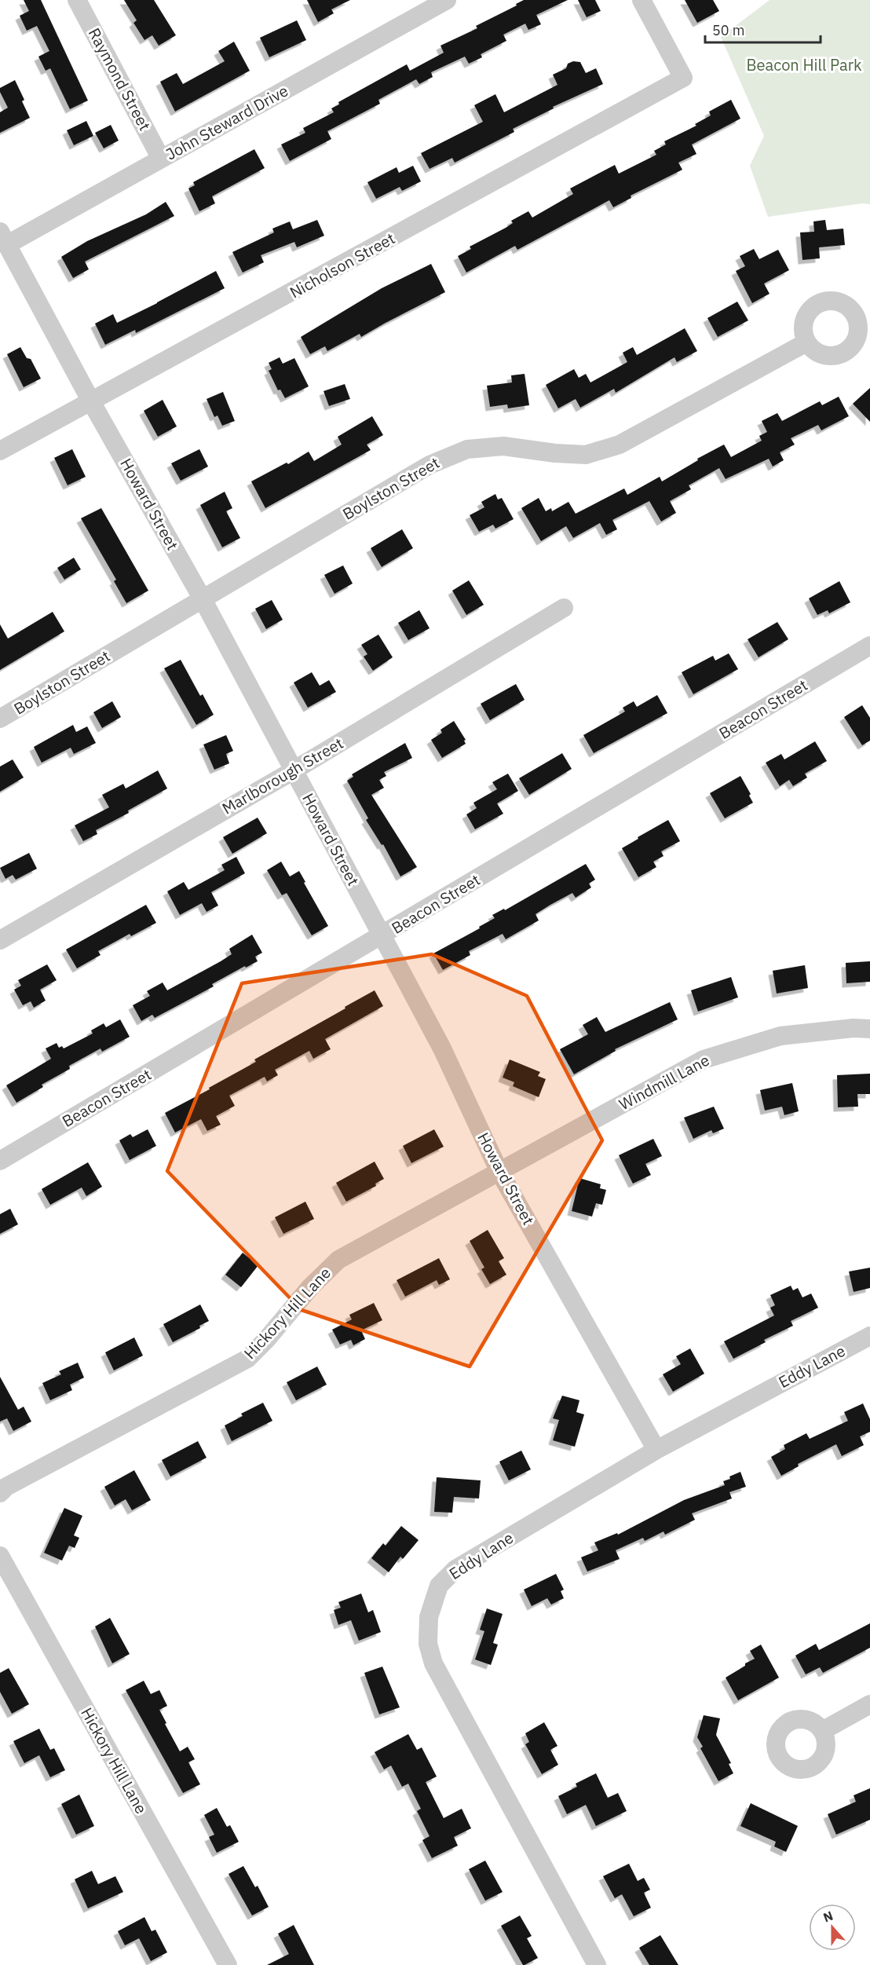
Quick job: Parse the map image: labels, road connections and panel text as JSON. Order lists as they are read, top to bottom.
{
  "streets": {
    "street": [
      "Raymond Street",
      "John Steward Drive",
      "Nicholson Street",
      "Boylston Street",
      "Howard Street",
      "Beacon Street",
      "Marlborough Street",
      "Windmill Lane",
      "Hickory Hill Lane",
      "Eddy Lane"
    ]
  },
  "crossings": [
    ["Raymond Street", "John Steward Drive"],
    ["John Steward Drive", "Howard Street"],
    ["Nicholson Street", "Howard Street"],
    ["Boylston Street", "Howard Street"],
    ["Howard Street", "Beacon Street"],
    ["Howard Street", "Marlborough Street"],
    ["Howard Street", "Windmill Lane"],
    ["Howard Street", "Hickory Hill Lane"],
    ["Howard Street", "Eddy Lane"],
    ["Windmill Lane", "Hickory Hill Lane"]
  ],
  "parks": ["Beacon Hill Park"],
  "scale_bar": "50 m",
  "north": "top"
}
